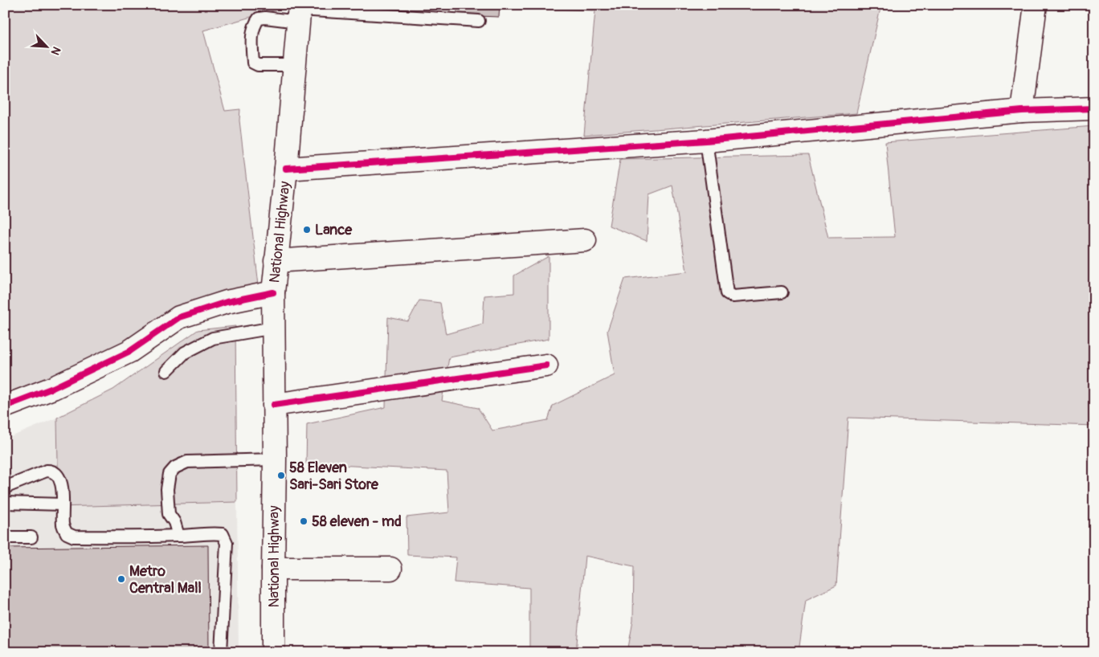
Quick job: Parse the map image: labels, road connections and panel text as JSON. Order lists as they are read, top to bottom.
{
  "streets": {
    "street": ["National Highway"]
  },
  "places": [
    "Lance",
    "58 Eleven Sari-Sari Store",
    "58 eleven - md",
    "Metro Central Mall"
  ],
  "north": "bottom right"
}
